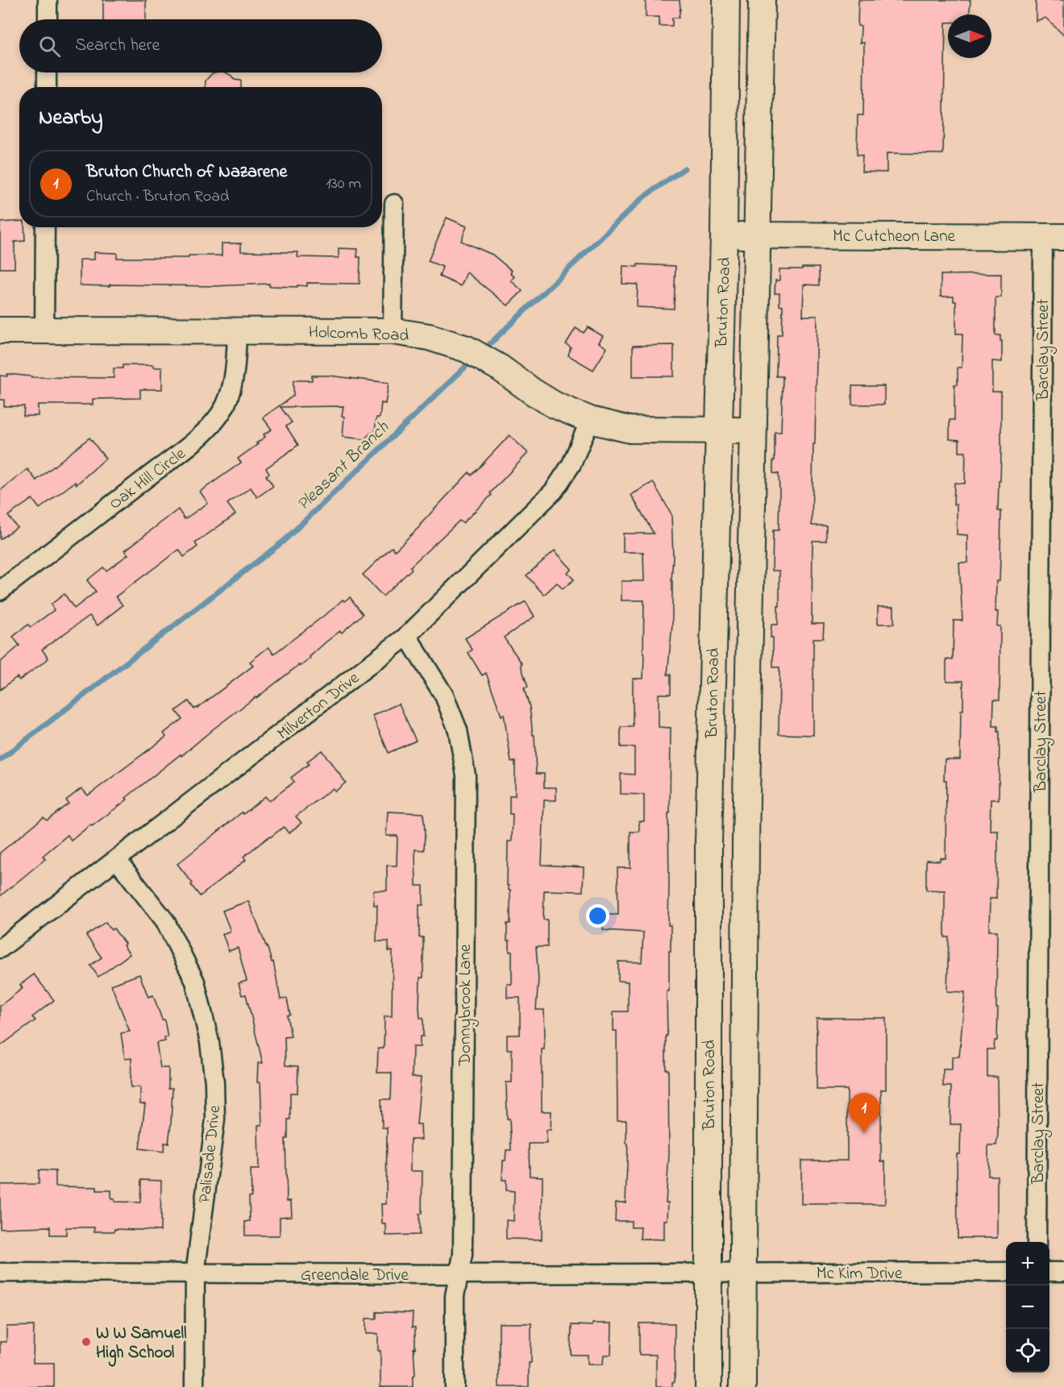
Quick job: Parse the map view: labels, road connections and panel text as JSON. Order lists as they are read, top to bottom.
{
  "streets": {
    "main road": ["Mc Cutcheon Lane", "Bruton Road", "Holcomb Road"],
    "street": [
      "Barclay Street",
      "Oak Hill Circle",
      "Milverton Drive",
      "Donnybrook Lane",
      "Palisade Drive",
      "Mc Kim Drive",
      "Greendale Drive"
    ]
  },
  "crossings": [
    ["Mc Cutcheon Lane", "Bruton Road"],
    ["Mc Cutcheon Lane", "Barclay Street"],
    ["Bruton Road", "Holcomb Road"],
    ["Bruton Road", "Mc Kim Drive"],
    ["Bruton Road", "Greendale Drive"],
    ["Holcomb Road", "Oak Hill Circle"],
    ["Holcomb Road", "Milverton Drive"],
    ["Milverton Drive", "Donnybrook Lane"],
    ["Milverton Drive", "Palisade Drive"],
    ["Donnybrook Lane", "Greendale Drive"],
    ["Palisade Drive", "Greendale Drive"],
    ["Mc Kim Drive", "Greendale Drive"]
  ],
  "water": ["Pleasant Branch"],
  "places": ["W W Samuell High School"],
  "north": "right",
  "page": {
    "search": "Search here",
    "heading": "Nearby",
    "list": [
      {
        "mark": "1",
        "name": "Bruton Church of Nazarene",
        "note": "Church · Bruton Road",
        "value": "130 m"
      }
    ],
    "pins": "1",
    "map_buttons": ["+", "−"]
  }
}
